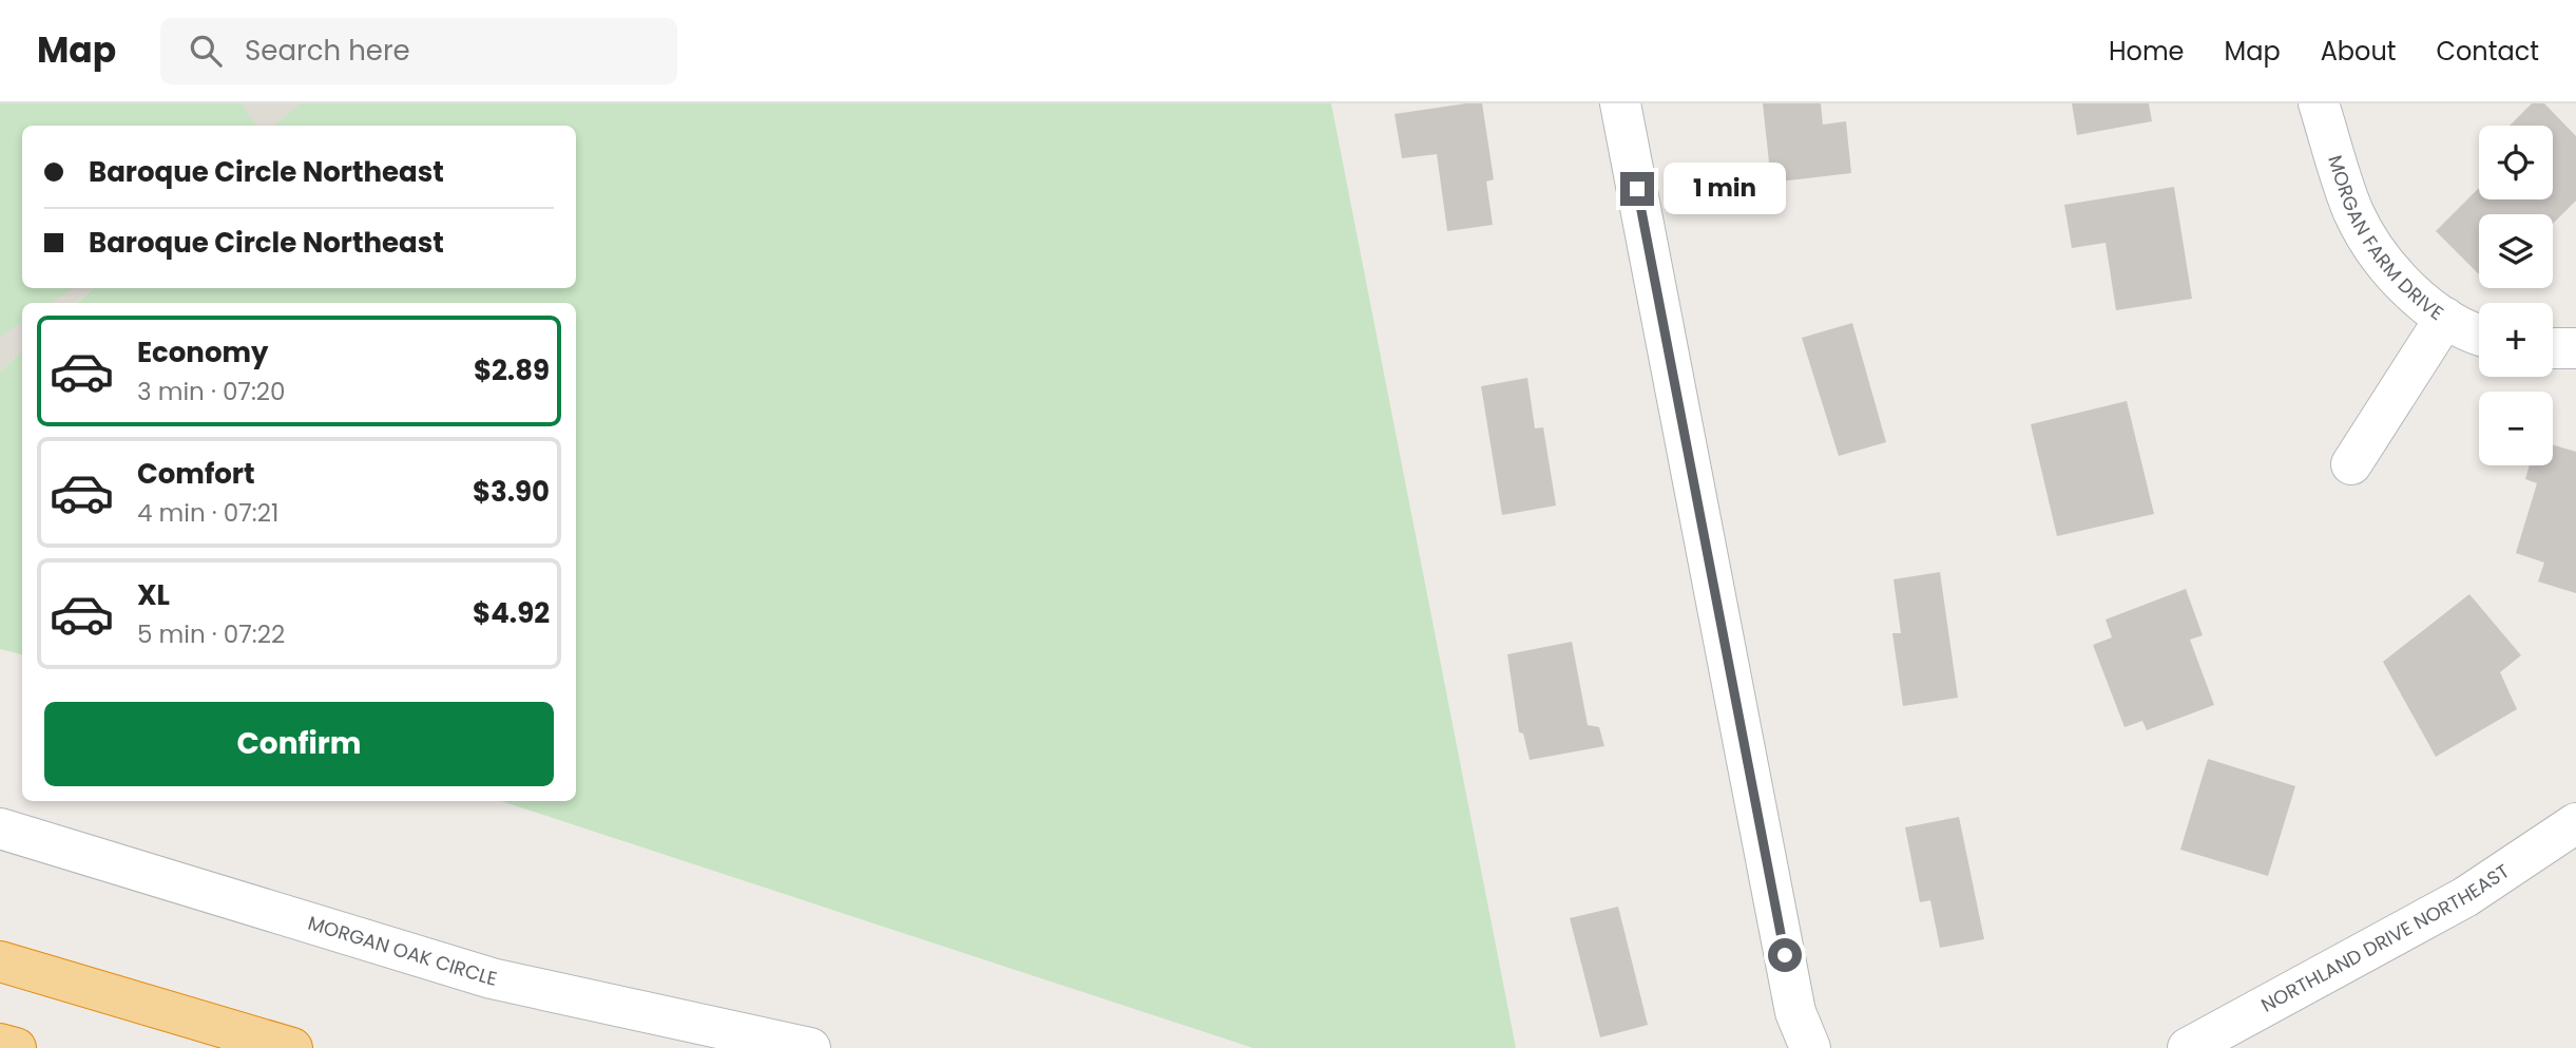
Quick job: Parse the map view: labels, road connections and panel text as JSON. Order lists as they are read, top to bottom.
{
  "streets": {
    "street": ["MORGAN FARM DRIVE", "NORTHLAND DRIVE NORTHEAST", "MORGAN OAK CIRCLE"]
  },
  "page": {
    "header": "Map",
    "search": "Search here",
    "nav": [
      "Home",
      "Map",
      "About",
      "Contact"
    ],
    "map_buttons": ["+", "−"],
    "banner": ["Baroque Circle Northeast", "Baroque Circle Northeast"],
    "bubble": "1 min",
    "list": [
      {
        "name": "Economy",
        "note": "3 min · 07:20",
        "value": "$2.89"
      },
      {
        "name": "Comfort",
        "note": "4 min · 07:21",
        "value": "$3.90"
      },
      {
        "name": "XL",
        "note": "5 min · 07:22",
        "value": "$4.92"
      }
    ],
    "buttons": "Confirm"
  }
}
